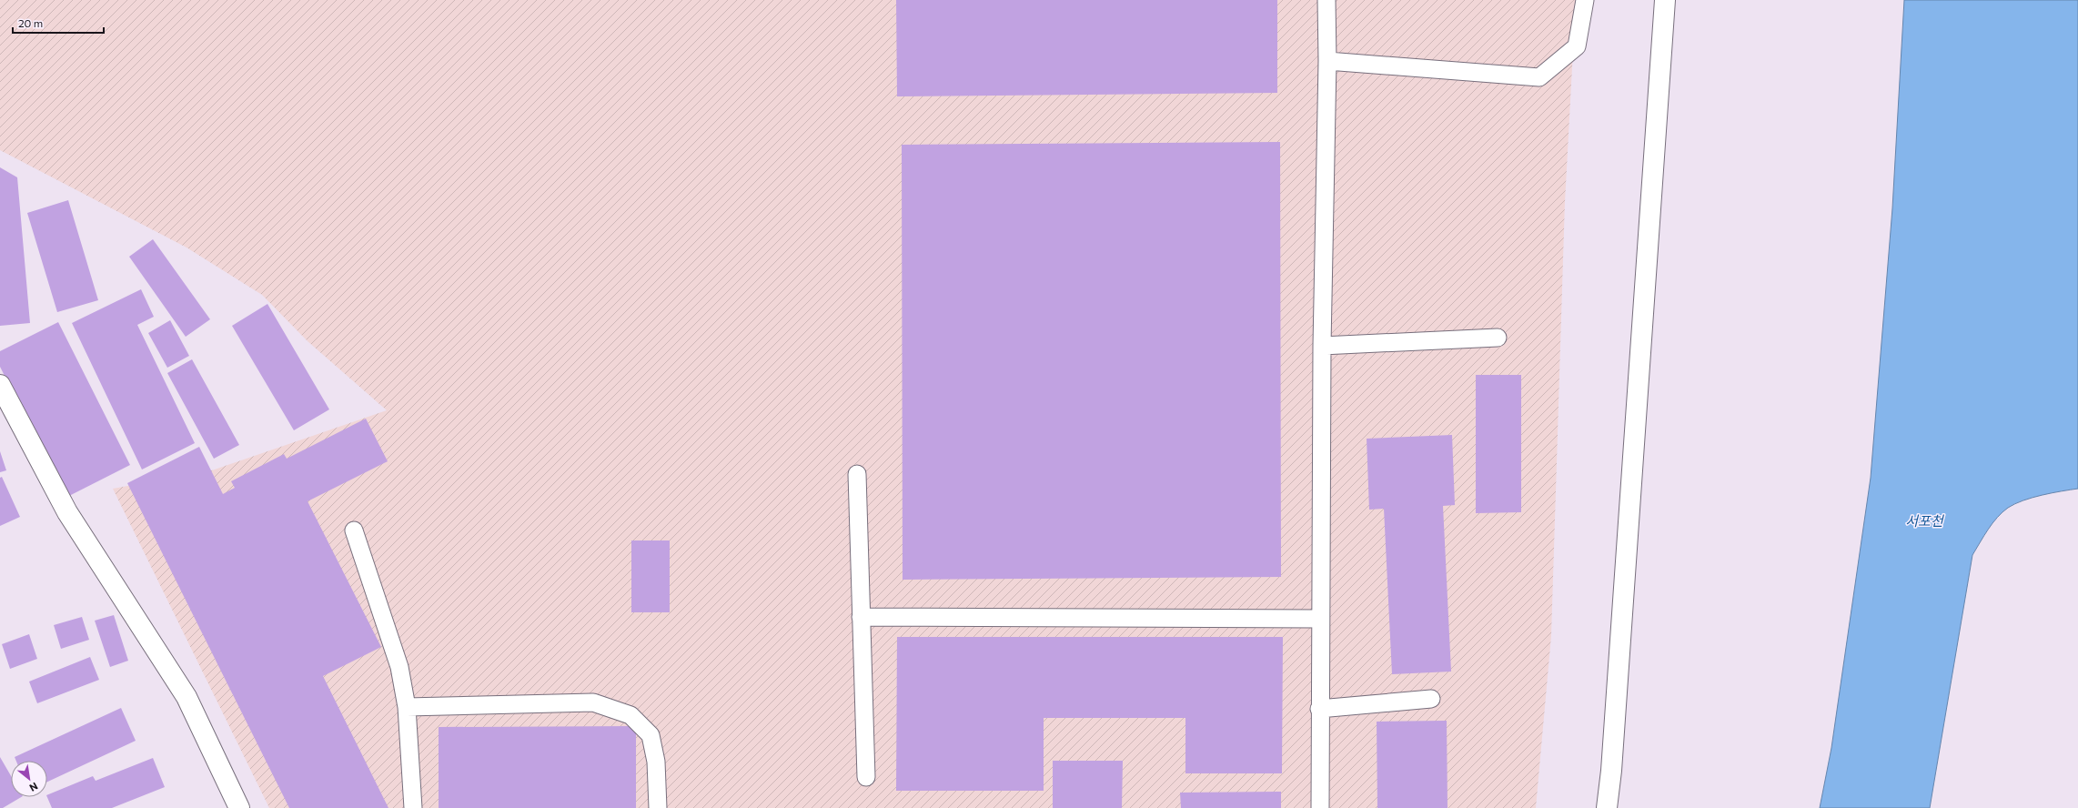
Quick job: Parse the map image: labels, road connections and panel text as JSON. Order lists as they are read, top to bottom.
{
  "water": ["서포천"],
  "scale_bar": "20 m",
  "north": "bottom right"
}
